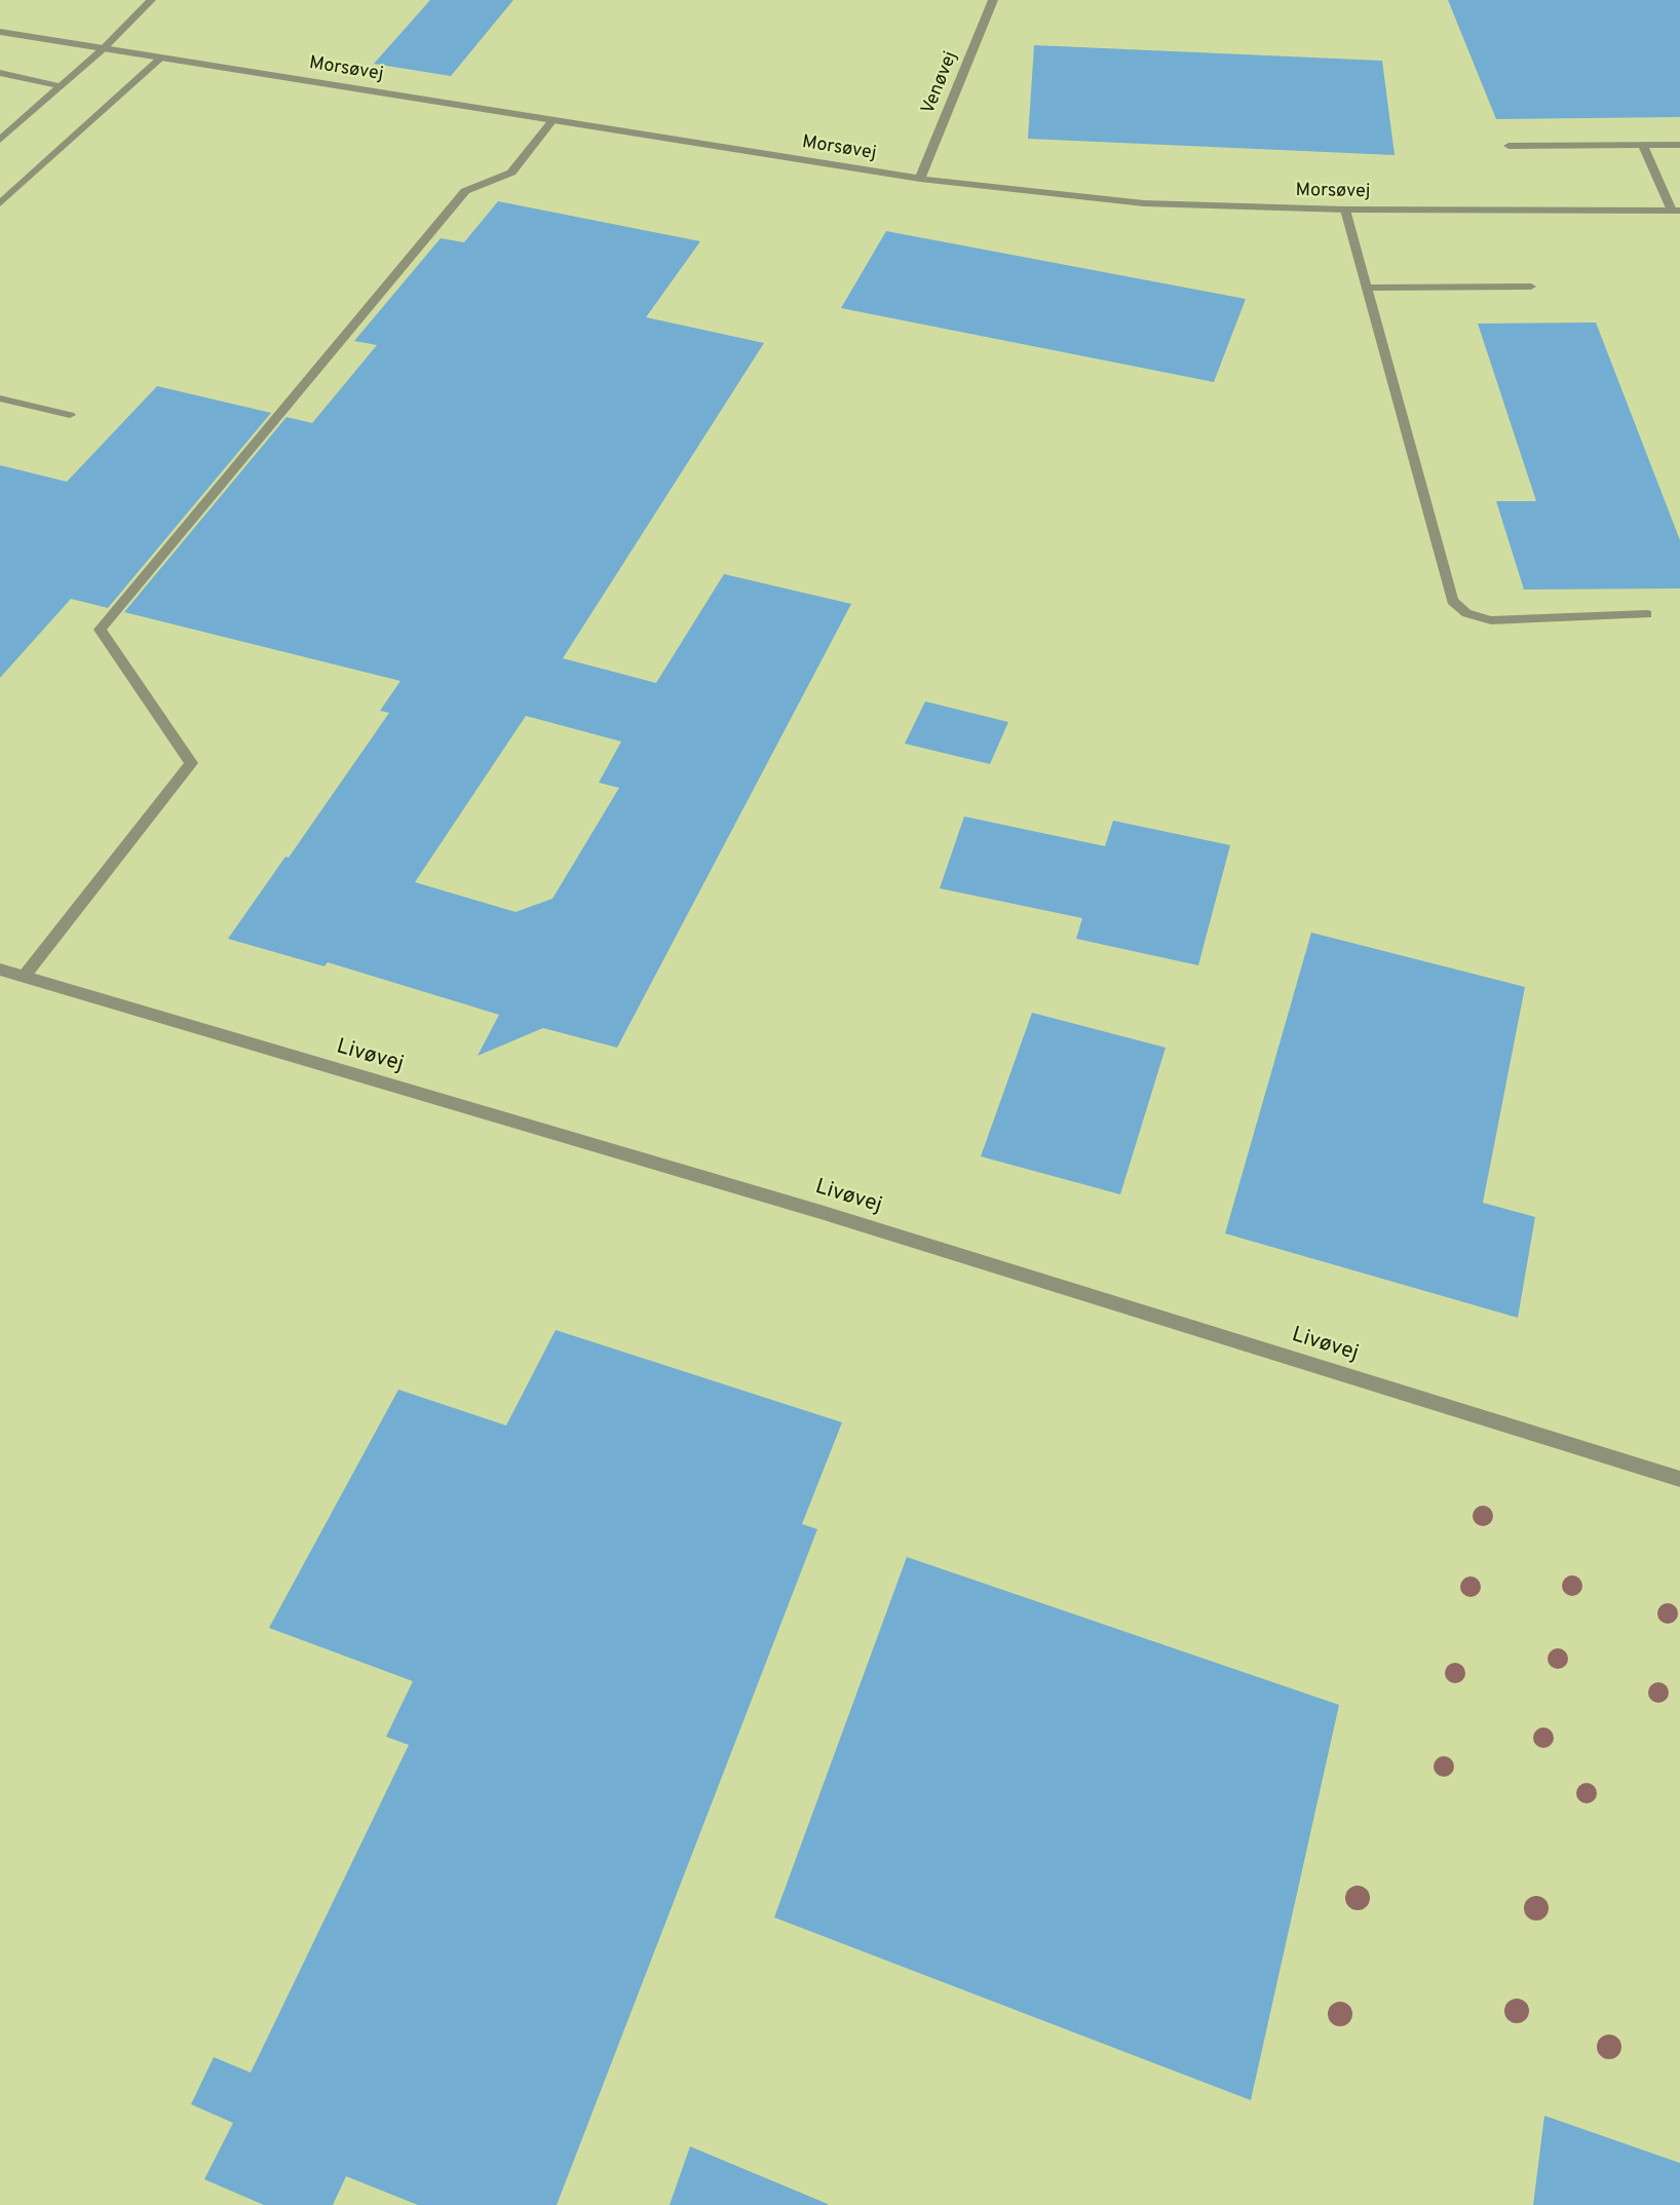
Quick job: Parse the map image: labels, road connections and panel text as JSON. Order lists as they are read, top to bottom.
{
  "streets": {
    "street": ["Morsøvej", "Venøvej", "Livøvej"]
  },
  "crossings": [
    ["Morsøvej", "Venøvej"]
  ]
}
